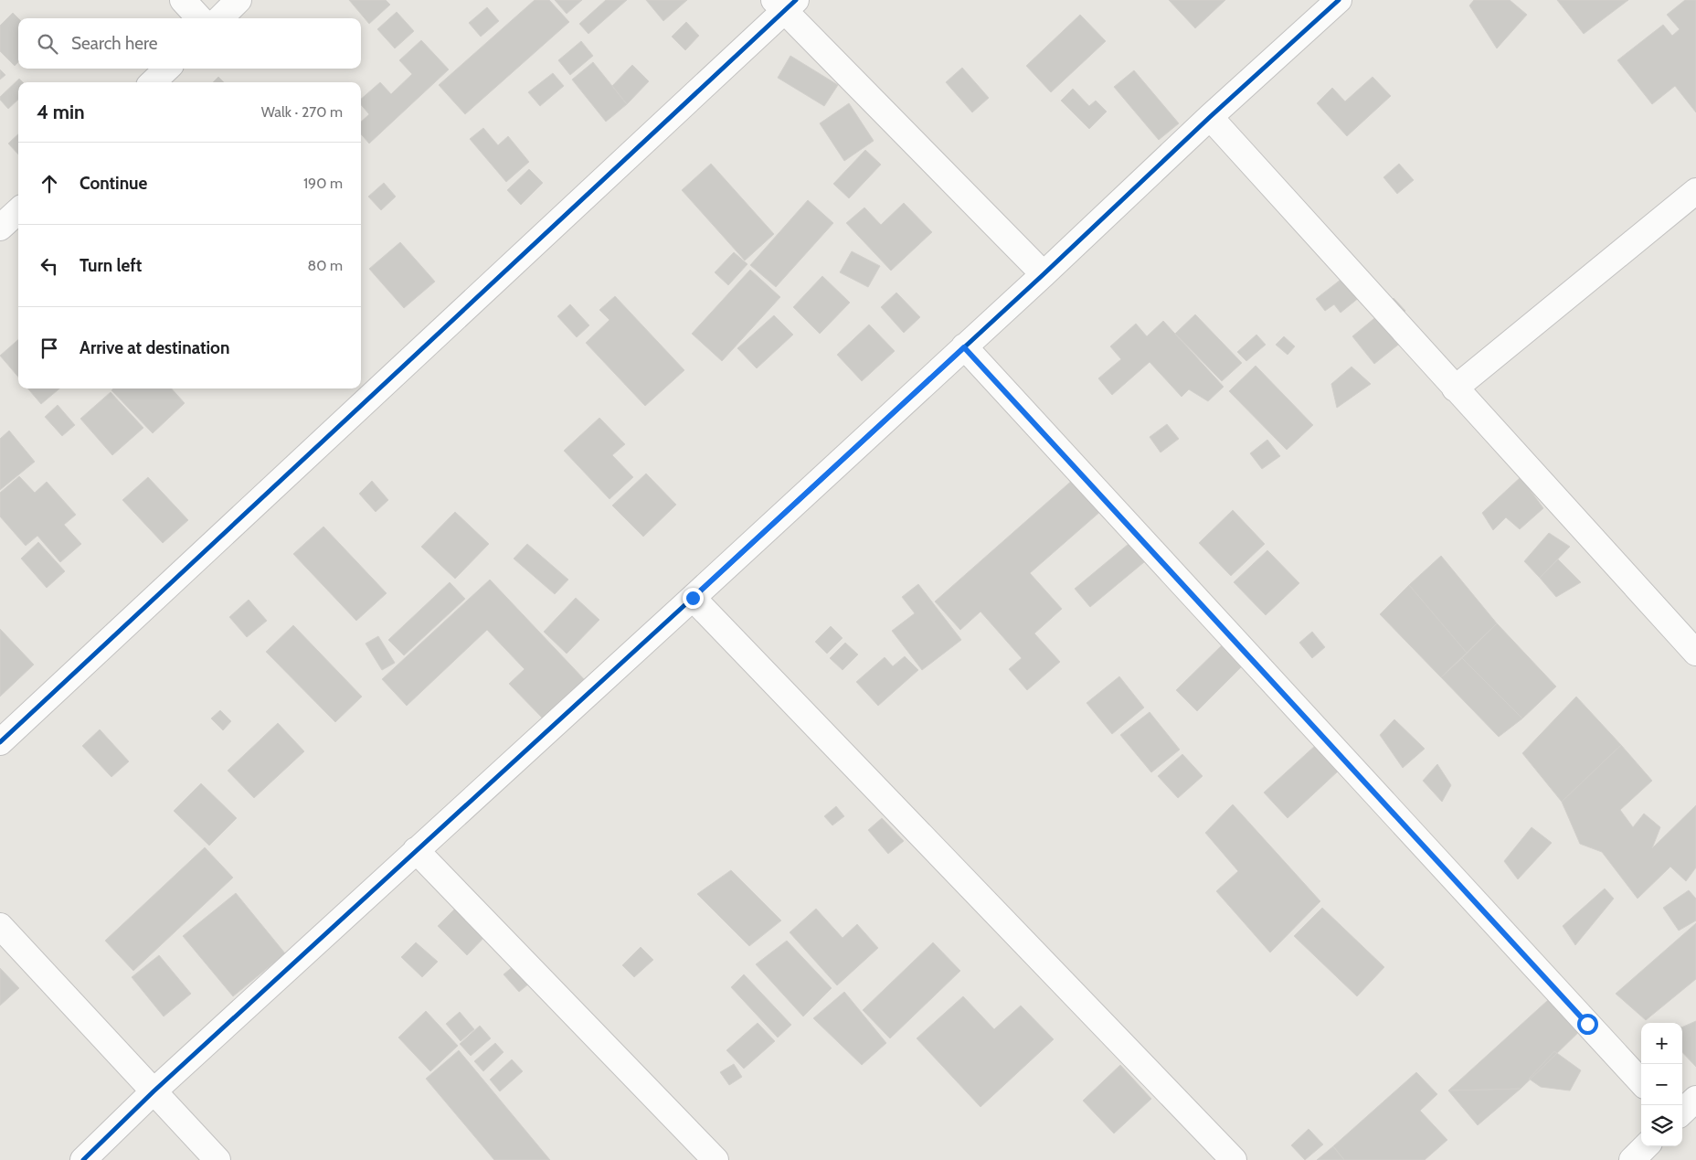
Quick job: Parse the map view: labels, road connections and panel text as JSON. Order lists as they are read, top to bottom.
{
  "page": {
    "search": "Search here",
    "heading": ["4 min", "Walk · 270 m"],
    "list": [
      ["Continue", "190 m"],
      ["Turn left", "80 m"],
      "Arrive at destination"
    ],
    "map_buttons": ["+", "−"]
  }
}
